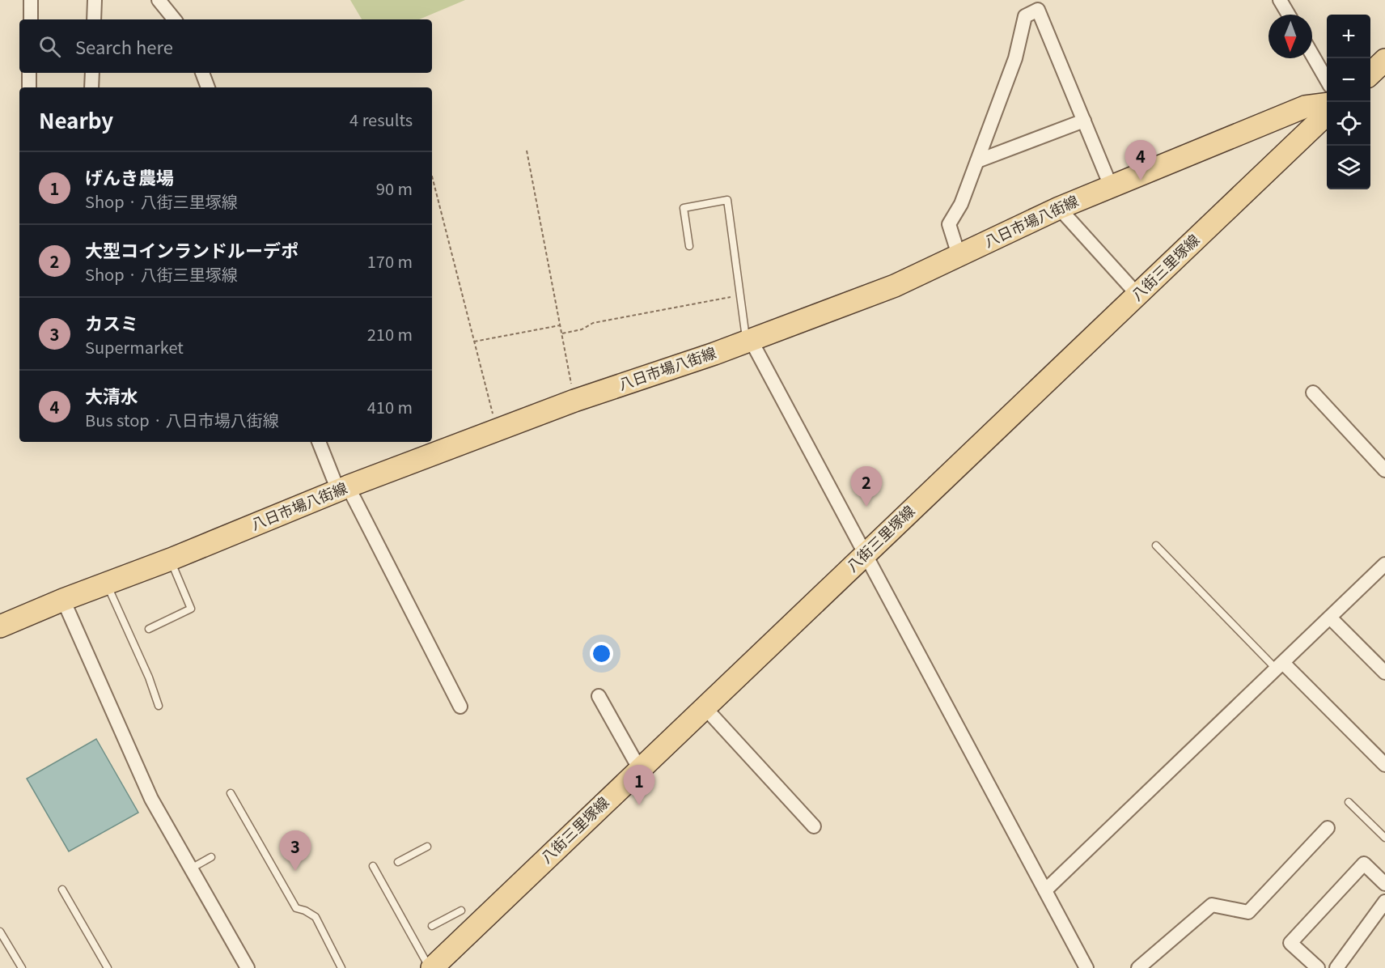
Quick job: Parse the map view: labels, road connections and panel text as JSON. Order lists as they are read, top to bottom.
{
  "streets": {
    "main road": ["八日市場八街線", "八街三里塚線"]
  },
  "north": "bottom",
  "page": {
    "map_buttons": ["+", "−"],
    "search": "Search here",
    "heading": ["Nearby", "4 results"],
    "pins": [
      "4",
      "2",
      "1",
      "3"
    ],
    "list": [
      {
        "mark": "1",
        "name": "げんき農場",
        "note": "Shop · 八街三里塚線",
        "value": "90 m"
      },
      {
        "mark": "2",
        "name": "大型コインランドルーデポ",
        "note": "Shop · 八街三里塚線",
        "value": "170 m"
      },
      {
        "mark": "3",
        "name": "カスミ",
        "note": "Supermarket",
        "value": "210 m"
      },
      {
        "mark": "4",
        "name": "大清水",
        "note": "Bus stop · 八日市場八街線",
        "value": "410 m"
      }
    ]
  }
}
